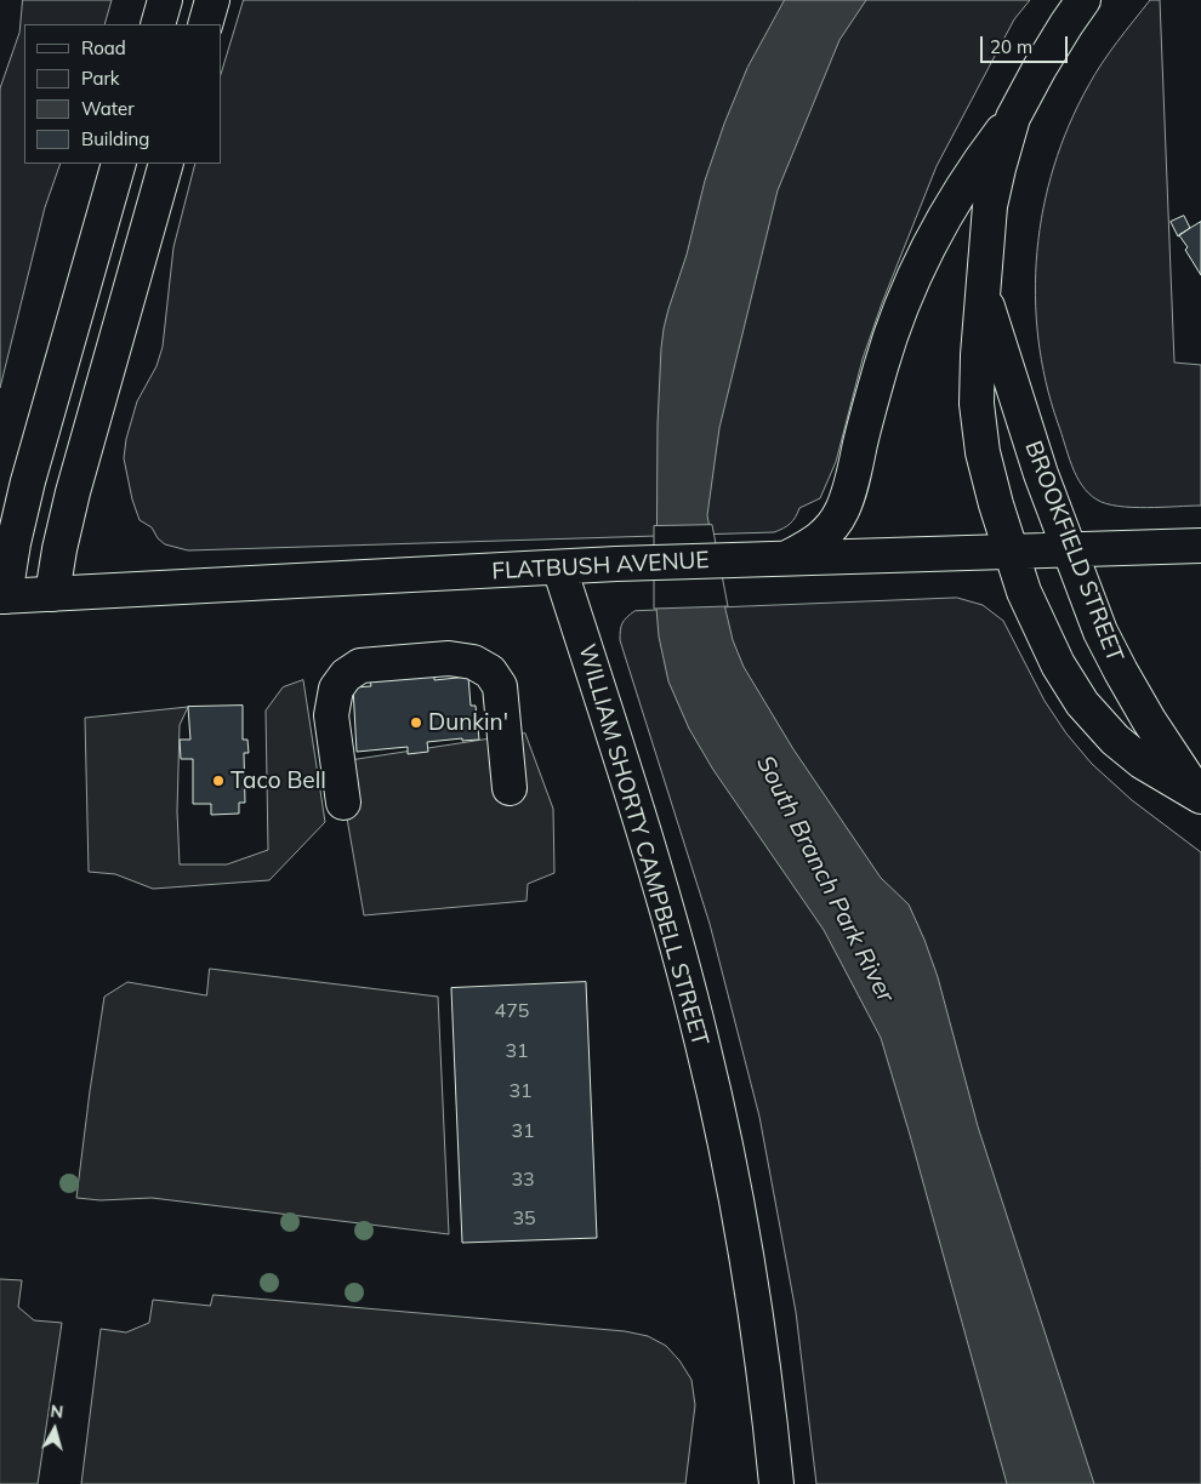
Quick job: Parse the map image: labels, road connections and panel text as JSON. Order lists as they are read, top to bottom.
{
  "streets": {
    "main road": ["BROOKFIELD STREET", "FLATBUSH AVENUE", "WILLIAM SHORTY CAMPBELL STREET"]
  },
  "crossings": [
    ["BROOKFIELD STREET", "FLATBUSH AVENUE"],
    ["FLATBUSH AVENUE", "WILLIAM SHORTY CAMPBELL STREET"]
  ],
  "water": ["South Branch Park River"],
  "places": ["Dunkin'", "Taco Bell"],
  "house_numbers": [
    "475",
    "31",
    "31",
    "31",
    "33",
    "35"
  ],
  "legend": [
    "Road",
    "Park",
    "Water",
    "Building"
  ],
  "scale_bar": "20 m",
  "north": "top"
}
